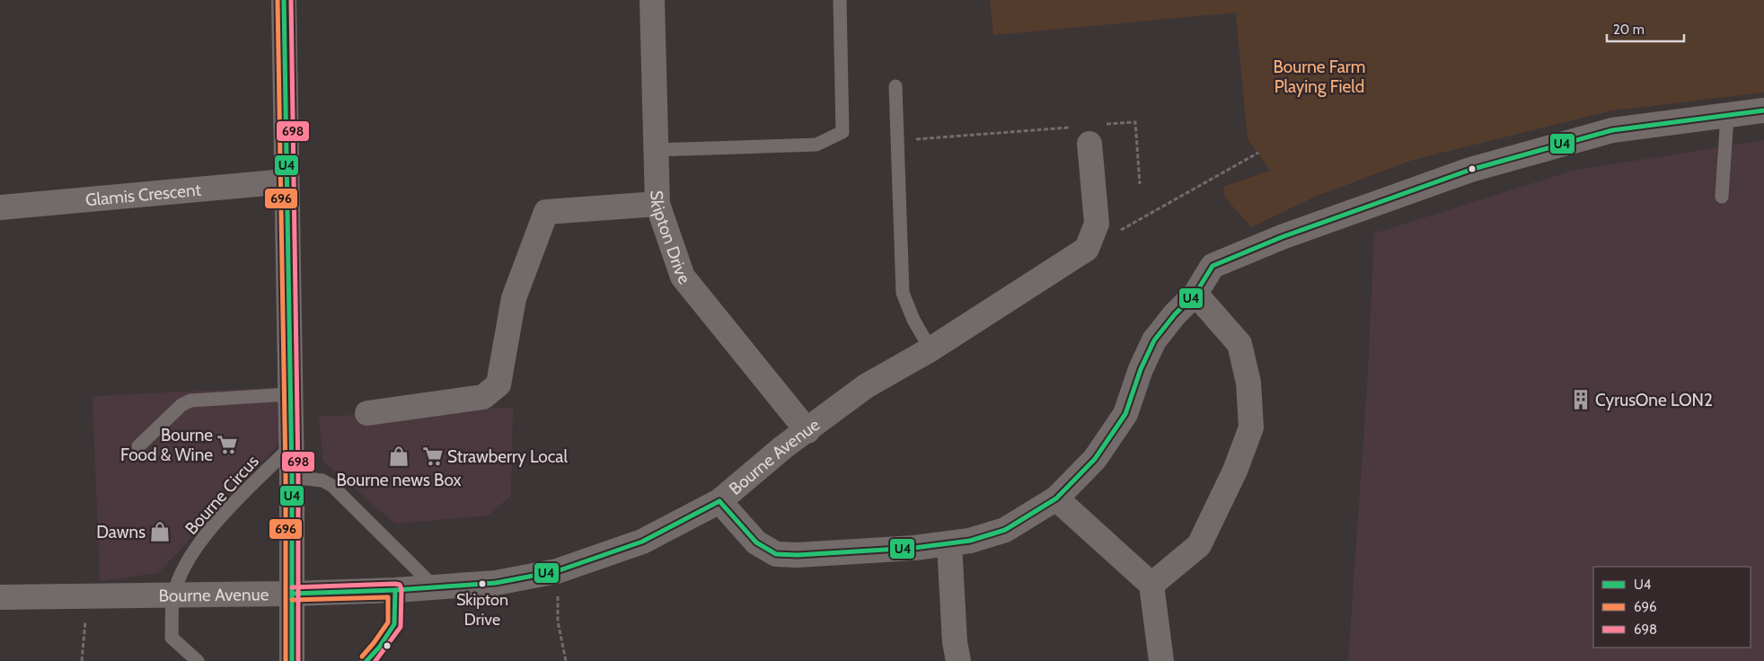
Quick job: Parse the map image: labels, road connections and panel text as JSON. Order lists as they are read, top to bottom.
{
  "streets": {
    "street": ["Glamis Crescent", "Skipton Drive", "Bourne Avenue"],
    "lane": ["Bourne Circus"]
  },
  "crossings": [
    ["Skipton Drive", "Bourne Avenue"],
    ["Bourne Avenue", "Bourne Circus"]
  ],
  "parks": ["Bourne Farm Playing Field"],
  "places": {
    "building": ["CyrusOne LON2"],
    "supermarket": ["Bourne Food & Wine", "Strawberry Local"],
    "shop": ["Bourne news Box", "Dawns"],
    "other": ["Skipton Drive"]
  },
  "lines": ["transit line U4", "transit line 696", "transit line 698"],
  "legend": ["U4", "696", "698"],
  "scale_bar": "20 m"
}
